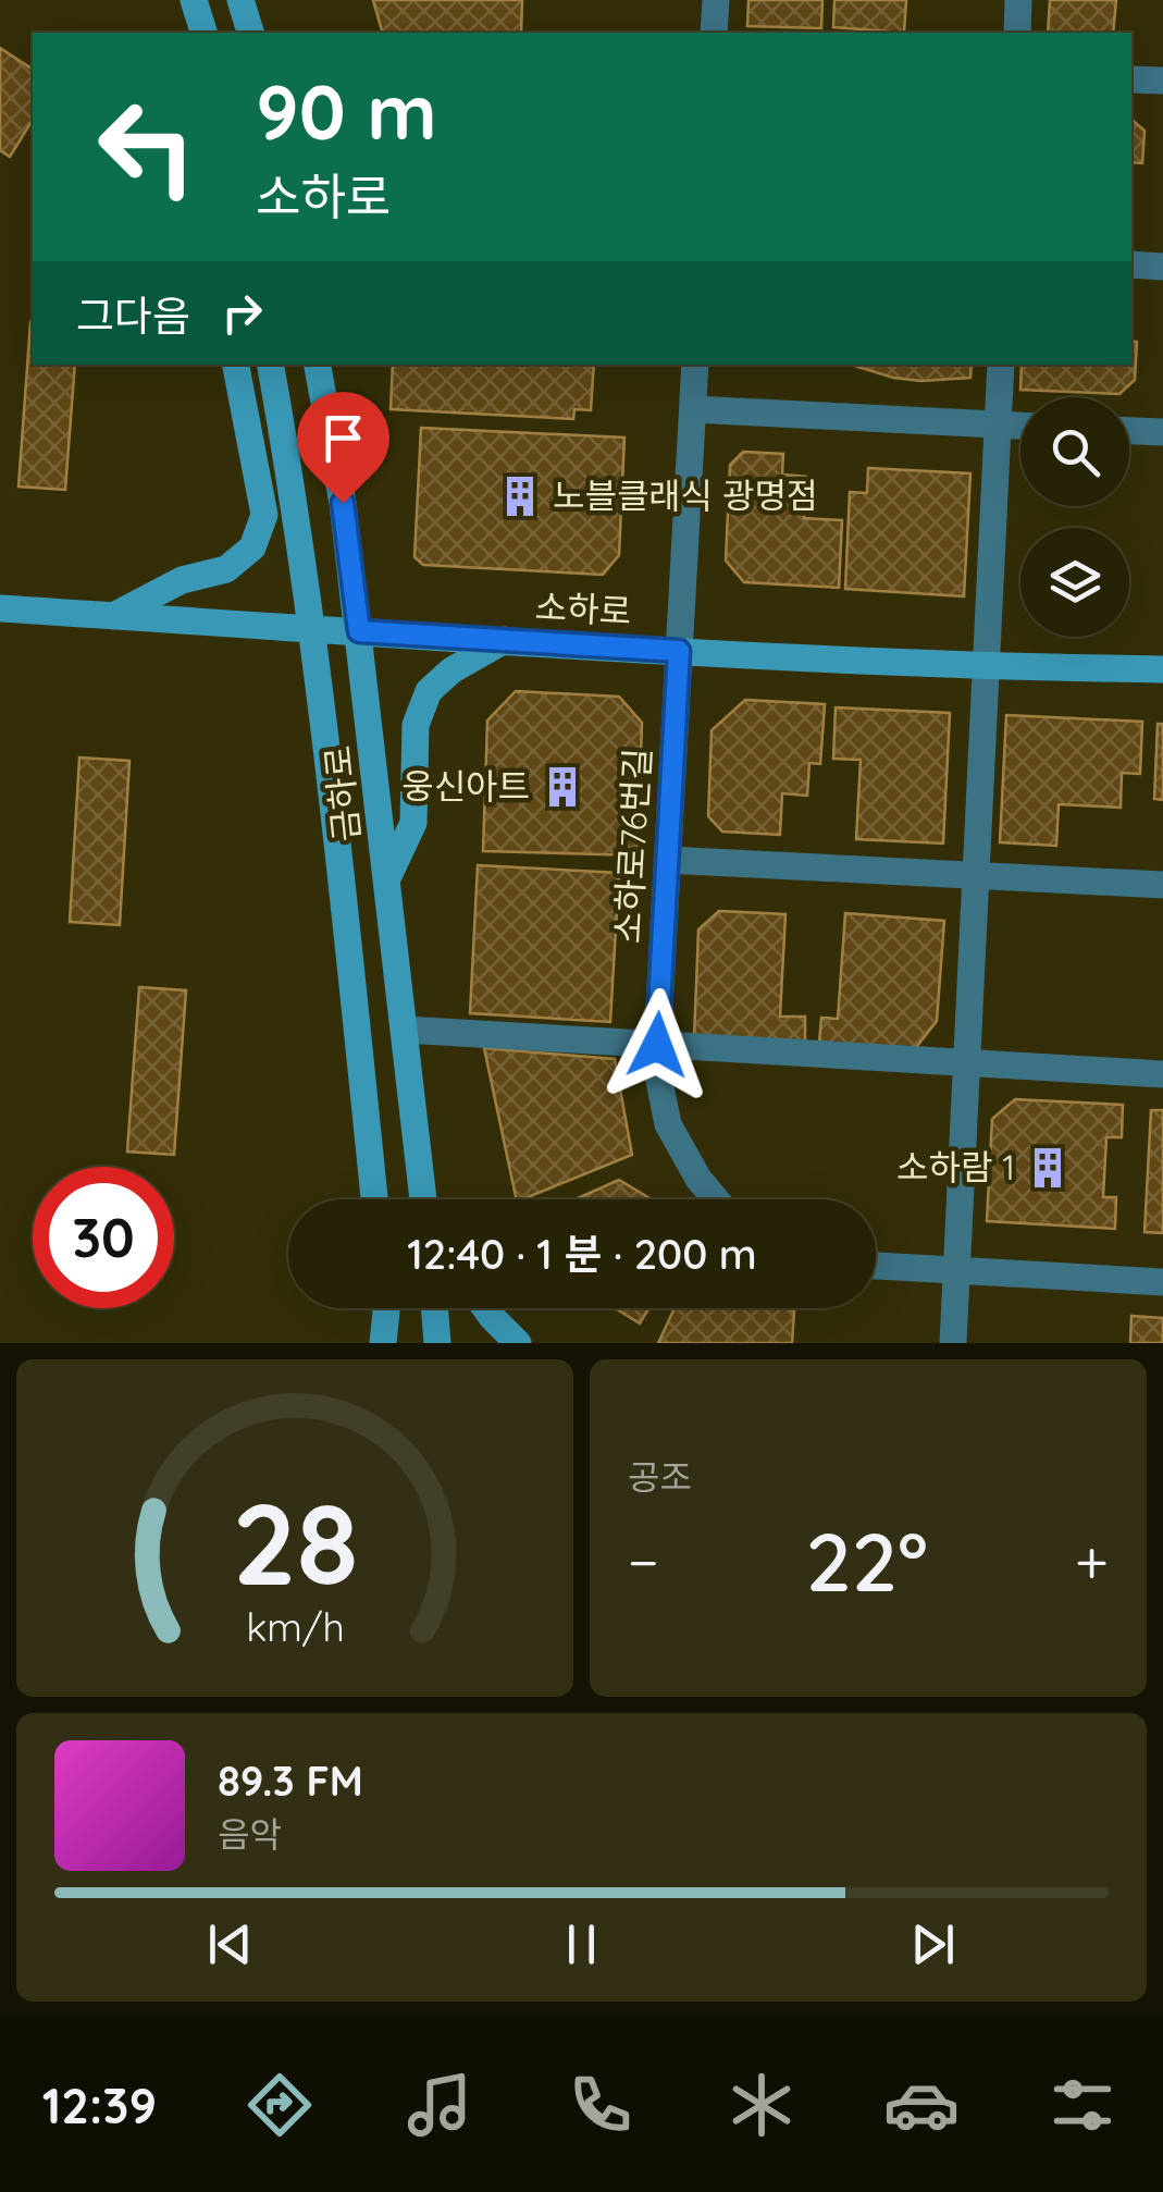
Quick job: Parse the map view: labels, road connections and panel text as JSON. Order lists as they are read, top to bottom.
{
  "streets": {
    "main road": ["소하로", "금하로"],
    "street": ["소하로76번길"]
  },
  "crossings": [
    ["소하로", "금하로"],
    ["소하로", "소하로76번길"]
  ],
  "places": {
    "building": ["노블클래식 광명점", "웅신아트", "소하람 1"]
  },
  "page": {
    "turn": ["90 m", "소하로"],
    "then": "그다음",
    "limit": "30",
    "trip": "12:40 · 1 분 · 200 m",
    "tile": "공조",
    "heat": ["−", "22°", "+"],
    "song": ["89.3 FM", "음악"],
    "tabs": "12:39",
    "gauge": ["28", "km/h"]
  }
}
